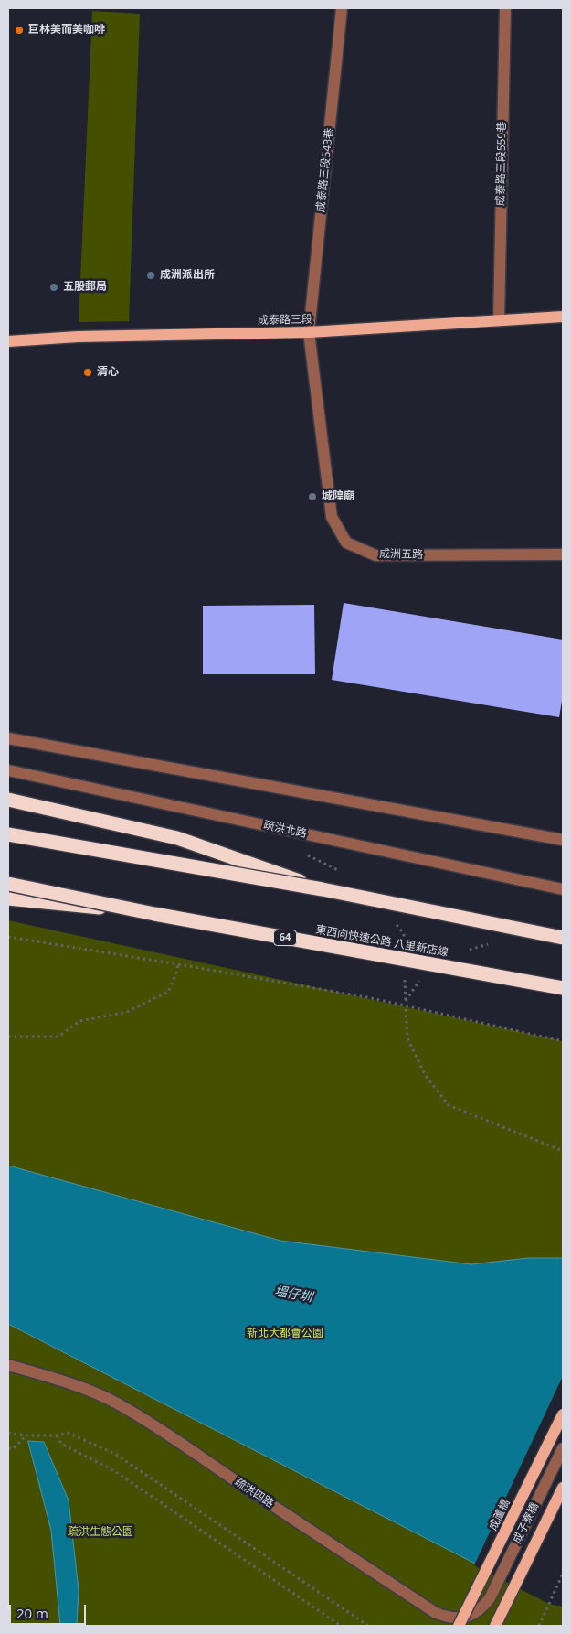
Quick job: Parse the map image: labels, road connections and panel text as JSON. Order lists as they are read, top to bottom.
{
  "streets": {
    "highway": ["64", "東西向快速公路 八里新店線"],
    "main road": ["成泰路三段", "成蘆橋"],
    "street": [
      "成泰路三段559巷",
      "成泰路三段543巷",
      "成洲五路",
      "疏洪北路",
      "疏洪四路",
      "成子寮橋"
    ]
  },
  "crossings": [
    ["成泰路三段559巷", "成泰路三段"],
    ["成泰路三段543巷", "成泰路三段"],
    ["成泰路三段543巷", "成洲五路"],
    ["成泰路三段", "成洲五路"],
    ["疏洪四路", "成子寮橋"]
  ],
  "water": ["塭仔圳"],
  "parks": ["新北大都會公園", "疏洪生態公園"],
  "places": [
    "巨林美而美咖啡",
    "成洲派出所",
    "五股郵局",
    "清心",
    "城隍廟"
  ],
  "scale_bar": "20 m"
}
